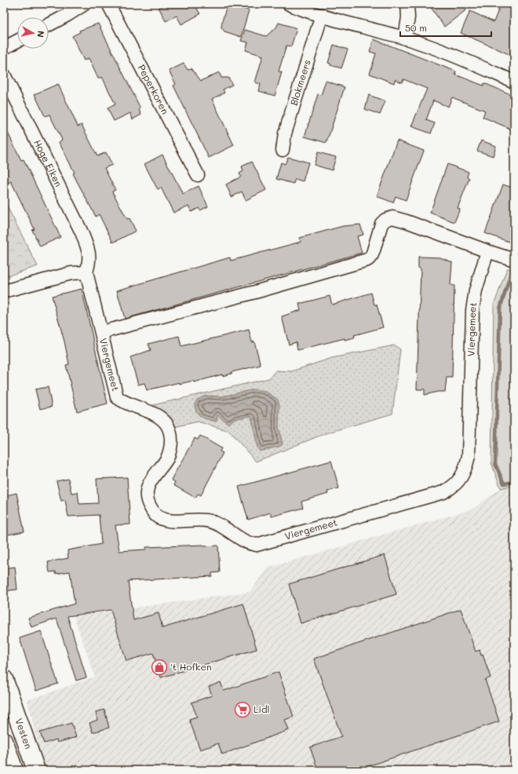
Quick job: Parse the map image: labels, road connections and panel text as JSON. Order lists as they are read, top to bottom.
{
  "streets": {
    "main road": ["Vesten"],
    "street": [
      "Blokmeers",
      "Peperkoren",
      "Hoge Eiken",
      "Viergemeet"
    ]
  },
  "crossings": [
    ["Hoge Eiken", "Viergemeet"]
  ],
  "places": {
    "shop": ["'t Hofken"],
    "supermarket": ["Lidl"]
  },
  "scale_bar": "50 m",
  "north": "right"
}
